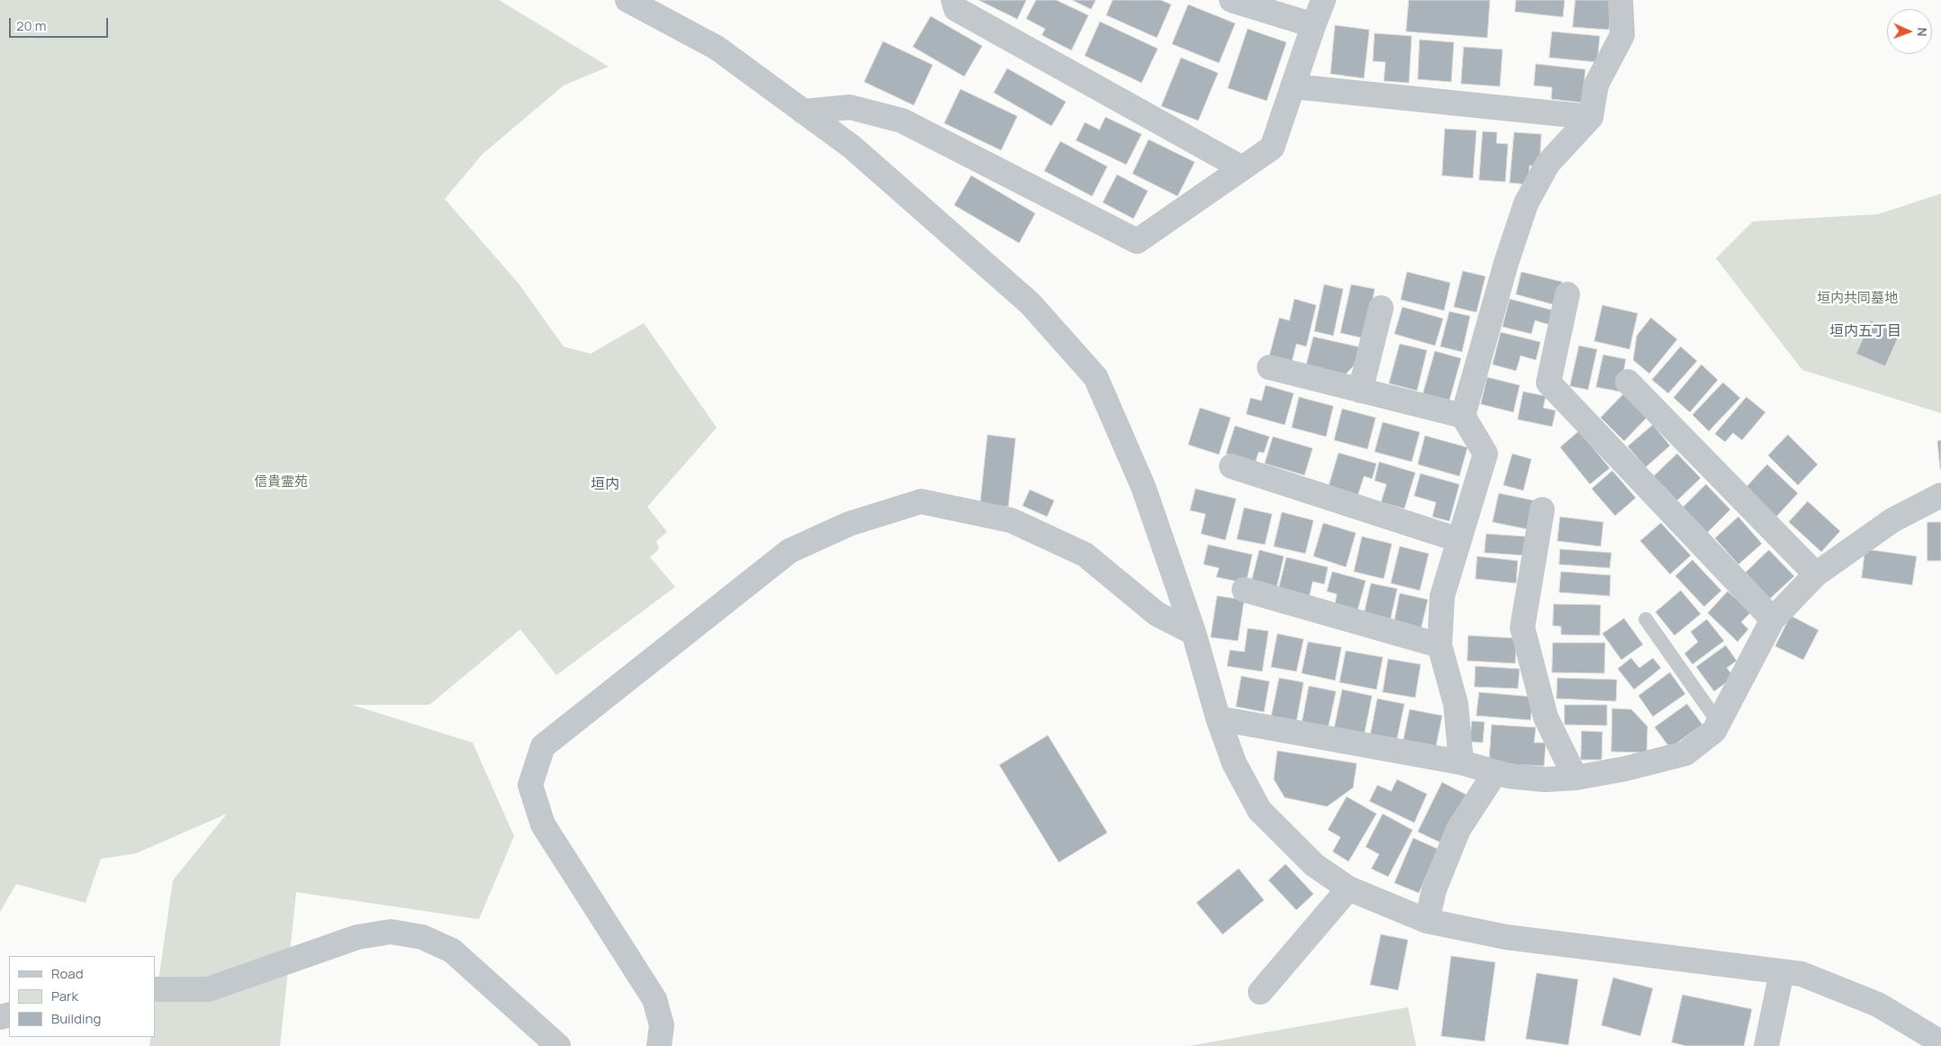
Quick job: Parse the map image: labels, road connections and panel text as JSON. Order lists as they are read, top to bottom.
{
  "districts": ["垣内五丁目", "垣内"],
  "parks": ["垣内共同墓地", "信貴霊苑"],
  "legend": ["Road", "Park", "Building"],
  "scale_bar": "20 m",
  "north": "right"
}
